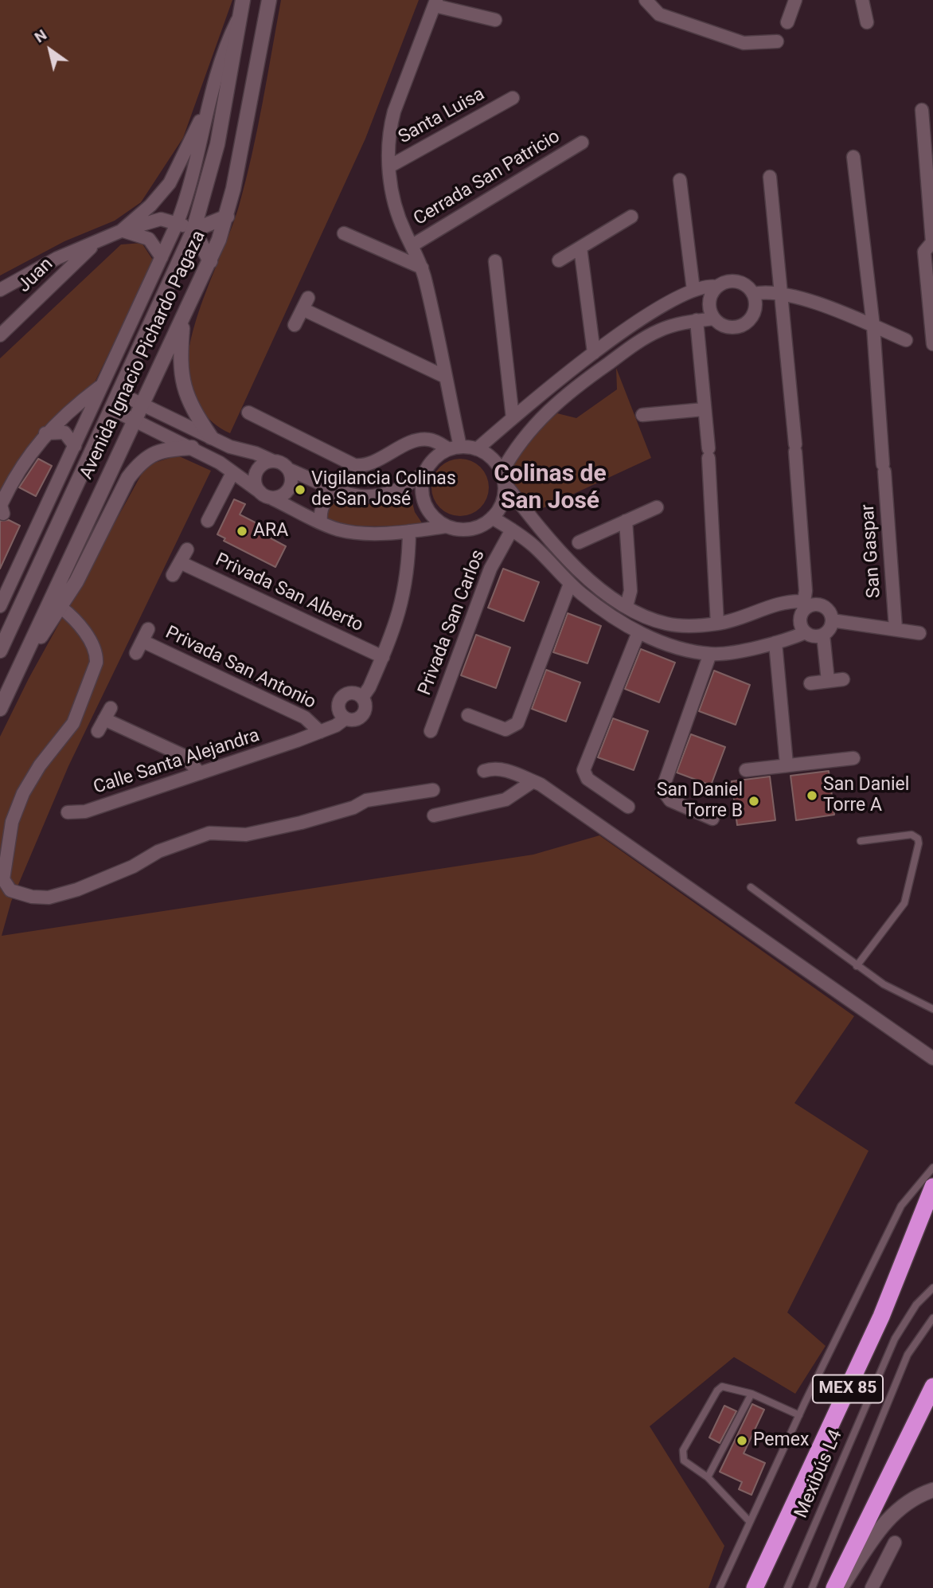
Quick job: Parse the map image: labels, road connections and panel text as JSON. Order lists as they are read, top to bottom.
{
  "streets": {
    "highway": ["MEX 85"],
    "main road": ["Avenida Ignacio Pichardo Pagaza"],
    "street": [
      "Santa Luisa",
      "Cerrada San Patricio",
      "Juan",
      "San Gaspar",
      "Privada San Alberto",
      "Privada San Carlos",
      "Privada San Antonio",
      "Calle Santa Alejandra"
    ],
    "lane": ["Mexibús L4"]
  },
  "crossings": [
    ["Privada San Antonio", "Calle Santa Alejandra"]
  ],
  "districts": ["Colinas de San José"],
  "places": [
    "Vigilancia Colinas de San José",
    "ARA",
    "San Daniel Torre A",
    "San Daniel Torre B",
    "Pemex"
  ],
  "north": "top left"
}
